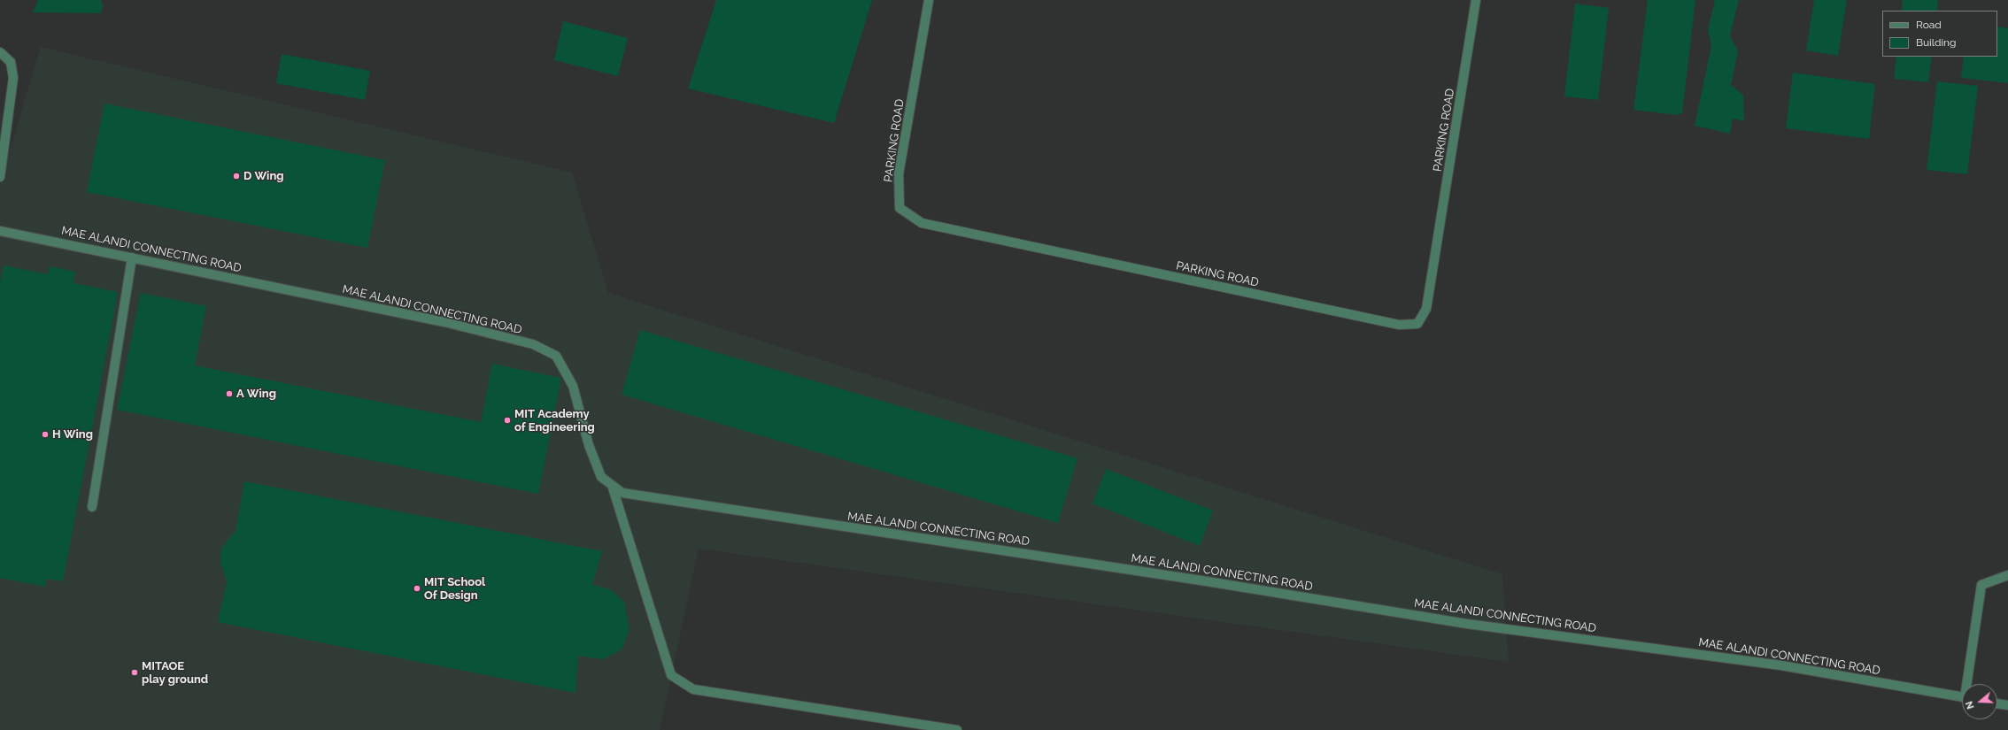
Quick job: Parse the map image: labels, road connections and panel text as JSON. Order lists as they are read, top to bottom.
{
  "streets": {
    "street": ["PARKING ROAD", "MAE ALANDI CONNECTING ROAD"]
  },
  "places": [
    "D Wing",
    "A Wing",
    "MIT Academy of Engineering",
    "H Wing",
    "MIT School Of Design",
    "MITAOE play ground"
  ],
  "legend": ["Road", "Building"],
  "north": "left"
}
